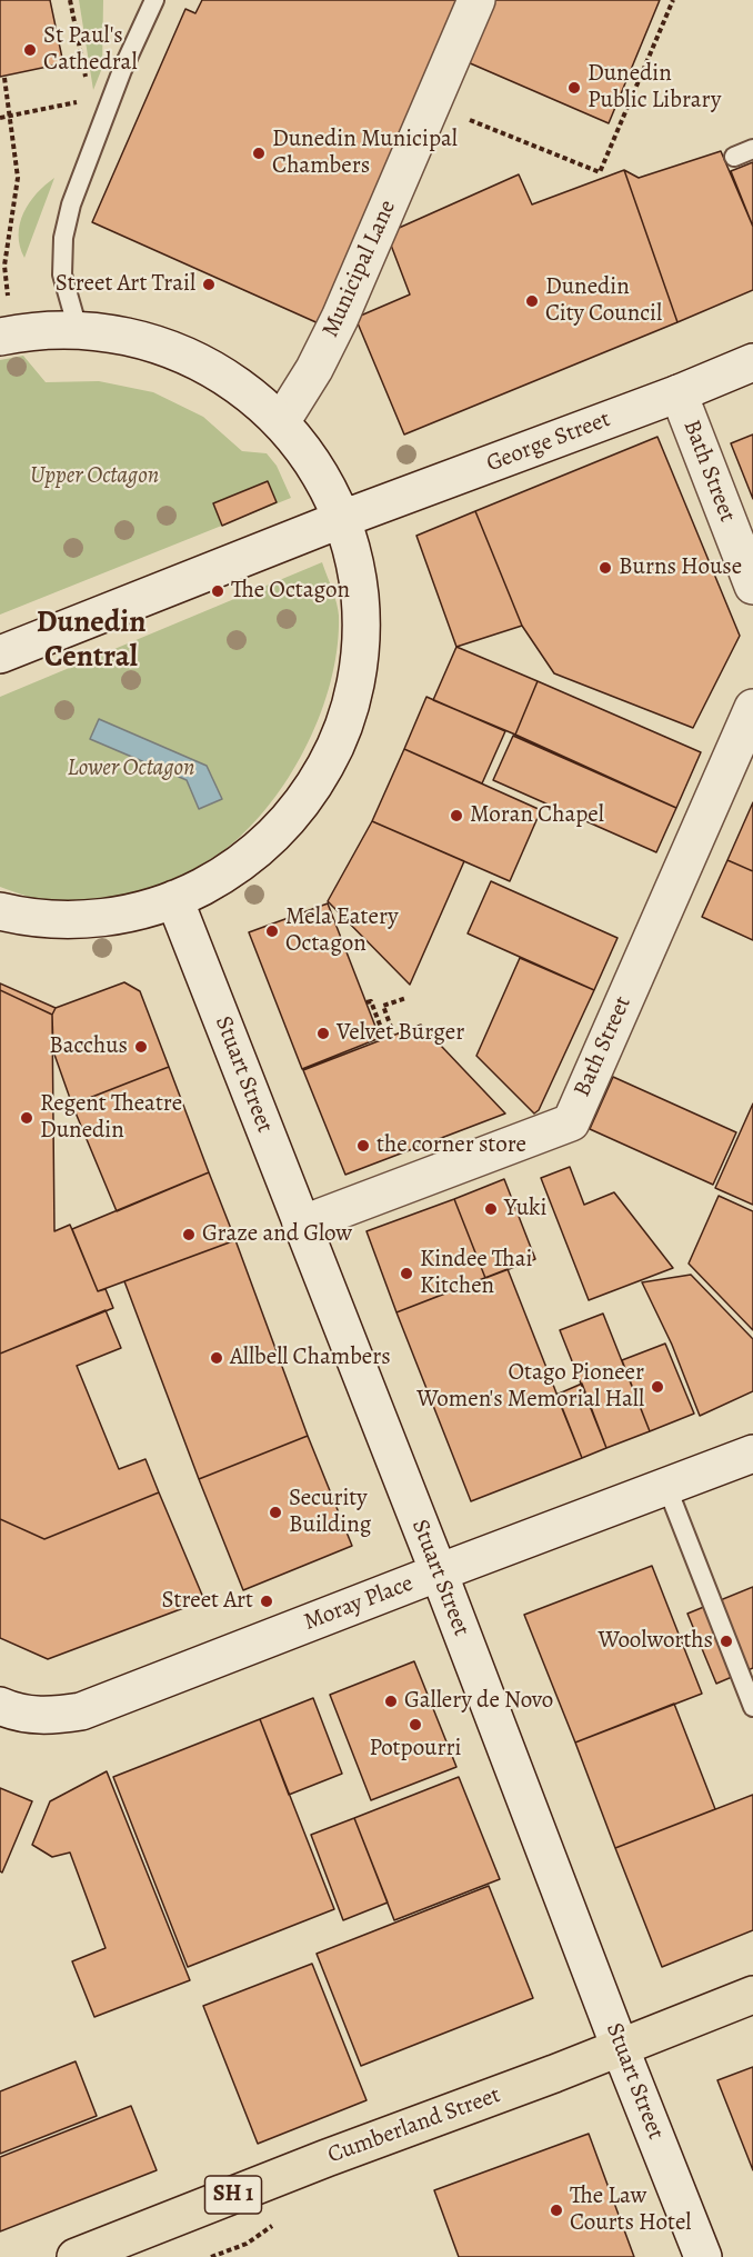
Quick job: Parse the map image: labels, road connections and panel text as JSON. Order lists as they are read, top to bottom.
{
  "streets": {
    "highway": ["Cumberland Street", "SH 1"],
    "main road": [
      "Municipal Lane",
      "George Street",
      "Bath Street",
      "Stuart Street",
      "Moray Place"
    ]
  },
  "crossings": [
    ["George Street", "Bath Street"],
    ["Bath Street", "Stuart Street"],
    ["Stuart Street", "Moray Place"],
    ["Stuart Street", "Cumberland Street"]
  ],
  "districts": ["Dunedin Central"],
  "parks": ["Upper Octagon", "Lower Octagon"],
  "places": [
    "St Paul's Cathedral",
    "Dunedin Public Library",
    "Dunedin Municipal Chambers",
    "Street Art Trail",
    "Dunedin City Council",
    "Burns House",
    "The Octagon",
    "Moran Chapel",
    "Mela Eatery Octagon",
    "Velvet Burger",
    "Bacchus",
    "Regent Theatre Dunedin",
    "the corner store",
    "Yuki",
    "Graze and Glow",
    "Kindee Thai Kitchen",
    "Allbell Chambers",
    "Otago Pioneer Women's Memorial Hall",
    "Security Building",
    "Street Art",
    "Woolworths",
    "Gallery de Novo",
    "Potpourri",
    "The Law Courts Hotel"
  ]
}
